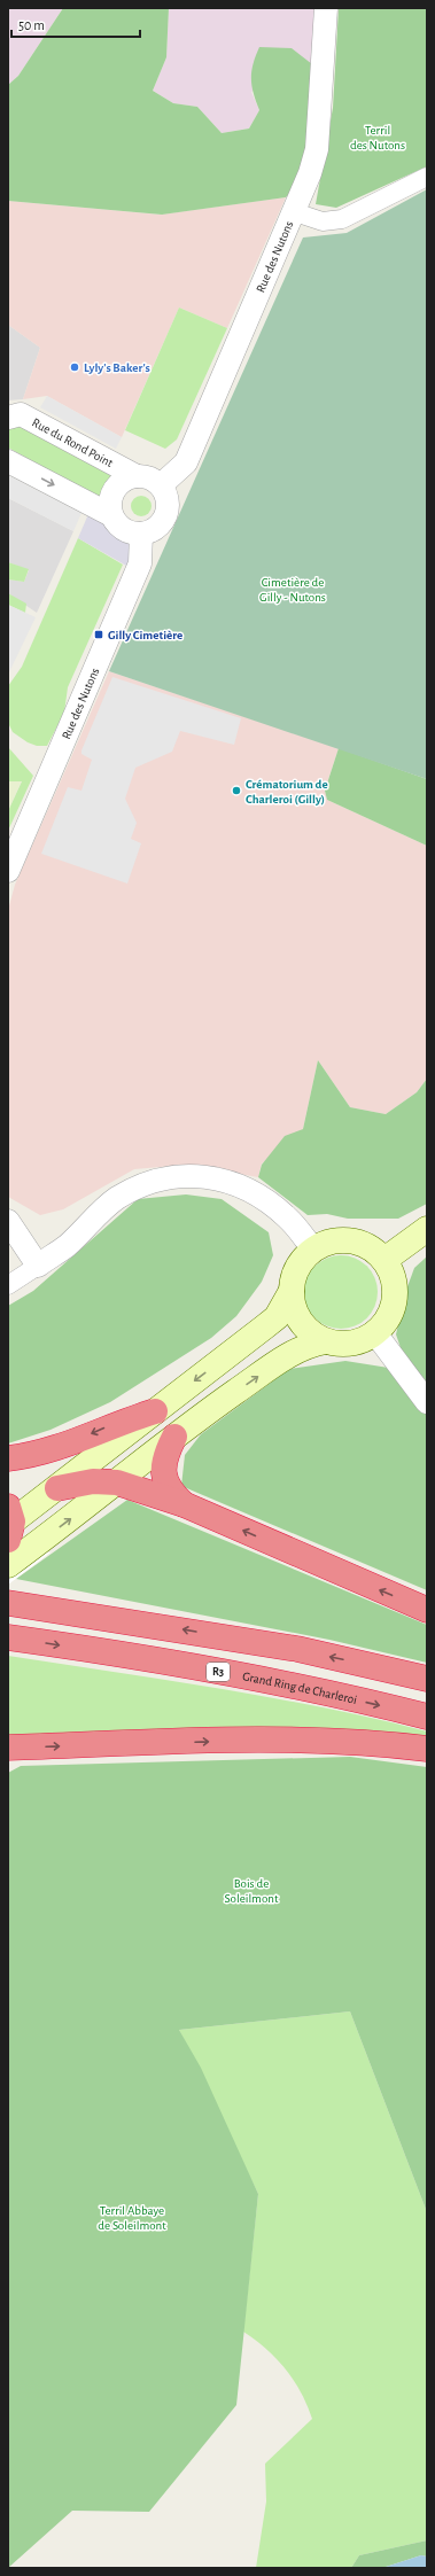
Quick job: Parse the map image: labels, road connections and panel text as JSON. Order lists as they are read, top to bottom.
{
  "streets": {
    "highway": ["R3", "Grand Ring de Charleroi"],
    "street": ["Rue des Nutons", "Rue du Rond Point"]
  },
  "crossings": [
    ["Rue des Nutons", "Rue du Rond Point"]
  ],
  "parks": [
    "Terril des Nutons",
    "Cimetière de Gilly - Nutons",
    "Bois de Soleilmont",
    "Terril Abbaye de Soleilmont"
  ],
  "places": {
    "other": ["Lyly's Baker's", "Crématorium de Charleroi (Gilly)"],
    "transit": ["Gilly Cimetière"]
  },
  "scale_bar": "50 m"
}
